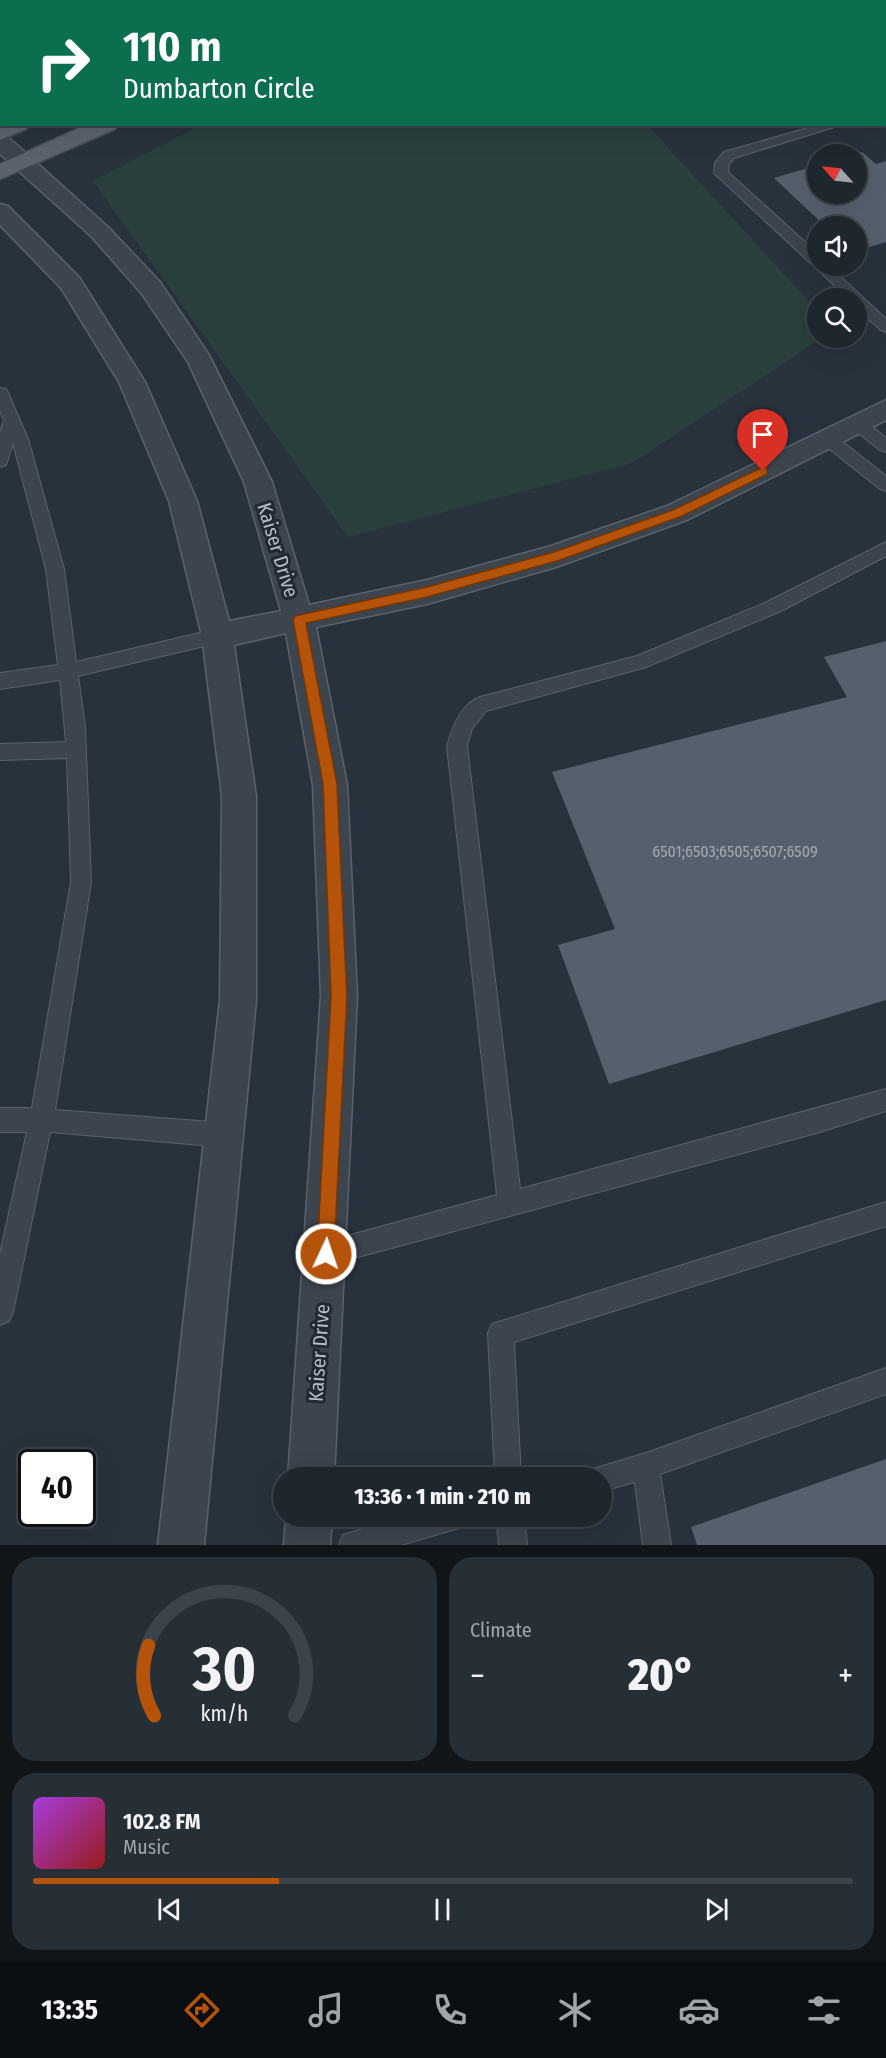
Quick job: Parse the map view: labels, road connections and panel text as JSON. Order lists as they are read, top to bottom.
{
  "streets": {
    "street": ["Kaiser Drive"]
  },
  "house_numbers": ["6501;6503;6505;6507;6509"],
  "north": "top left",
  "page": {
    "turn": ["110 m", "Dumbarton Circle"],
    "limit": "40",
    "trip": "13:36 · 1 min · 210 m",
    "tile": "Climate",
    "heat": ["−", "20°", "+"],
    "song": ["102.8 FM", "Music"],
    "tabs": "13:35",
    "gauge": ["30", "km/h"]
  }
}
